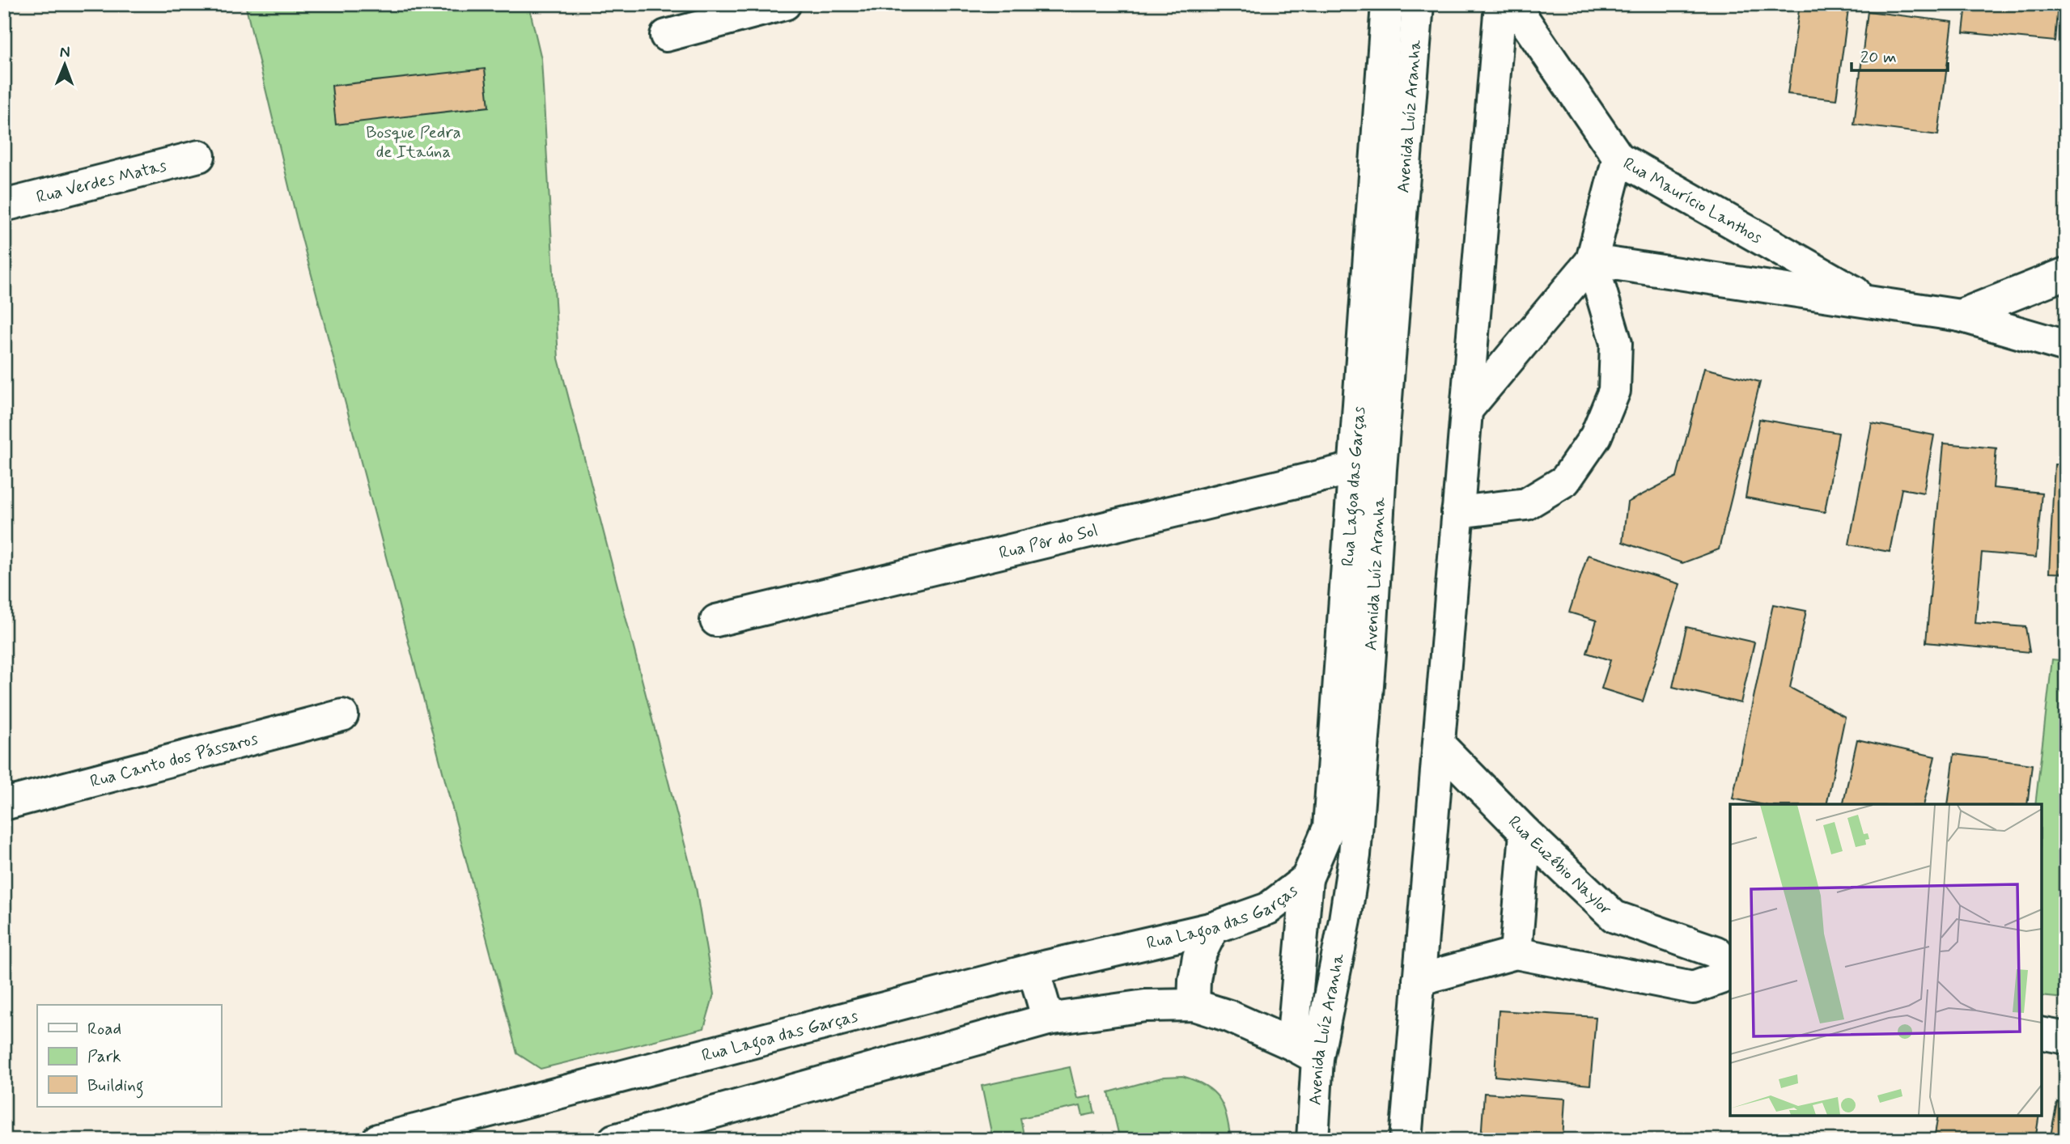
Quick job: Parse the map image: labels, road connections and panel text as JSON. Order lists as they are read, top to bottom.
{
  "streets": {
    "street": [
      "Avenida Luíz Aranha",
      "Rua Verdes Matas",
      "Rua Maurício Lanthos",
      "Rua Lagoa das Garças",
      "Rua Pôr do Sol",
      "Rua Canto dos Pássaros",
      "Rua Euzébio Naylor"
    ]
  },
  "crossings": [
    ["Avenida Luíz Aranha", "Rua Lagoa das Garças"],
    ["Avenida Luíz Aranha", "Rua Pôr do Sol"],
    ["Rua Lagoa das Garças", "Rua Pôr do Sol"]
  ],
  "parks": ["Bosque Pedra de Itaúna"],
  "legend": ["Road", "Park", "Building"],
  "scale_bar": "20 m",
  "north": "top"
}
